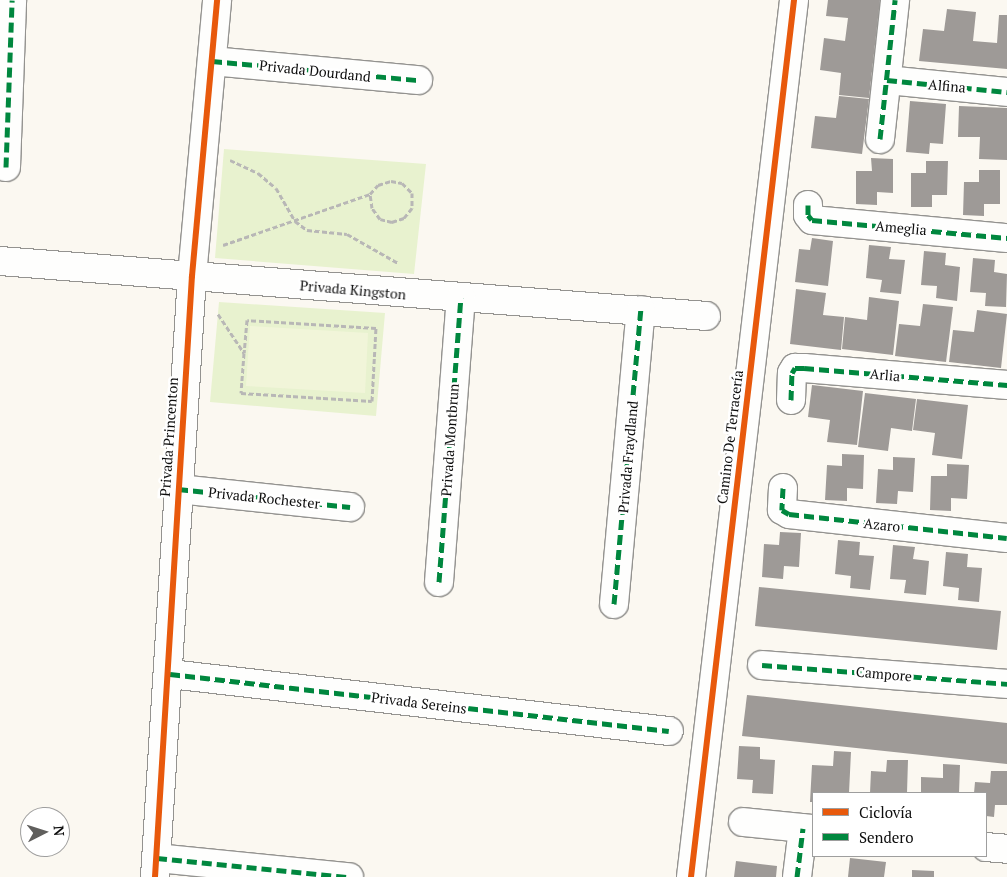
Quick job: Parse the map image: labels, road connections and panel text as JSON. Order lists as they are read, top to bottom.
{
  "streets": {
    "street": [
      "Privada Dourdand",
      "Alfina",
      "Ameglia",
      "Privada Kingston",
      "Arlia",
      "Privada Princenton",
      "Camino De Terracería",
      "Privada Montbrun",
      "Privada Fraydland",
      "Privada Rochester",
      "Azaro",
      "Campore",
      "Privada Sereins"
    ]
  },
  "crossings": [
    ["Privada Dourdand", "Privada Princenton"],
    ["Privada Kingston", "Privada Princenton"],
    ["Privada Kingston", "Privada Montbrun"],
    ["Privada Kingston", "Privada Fraydland"],
    ["Privada Princenton", "Privada Rochester"],
    ["Privada Princenton", "Privada Sereins"]
  ],
  "legend": ["Ciclovía", "Sendero"],
  "north": "right"
}
